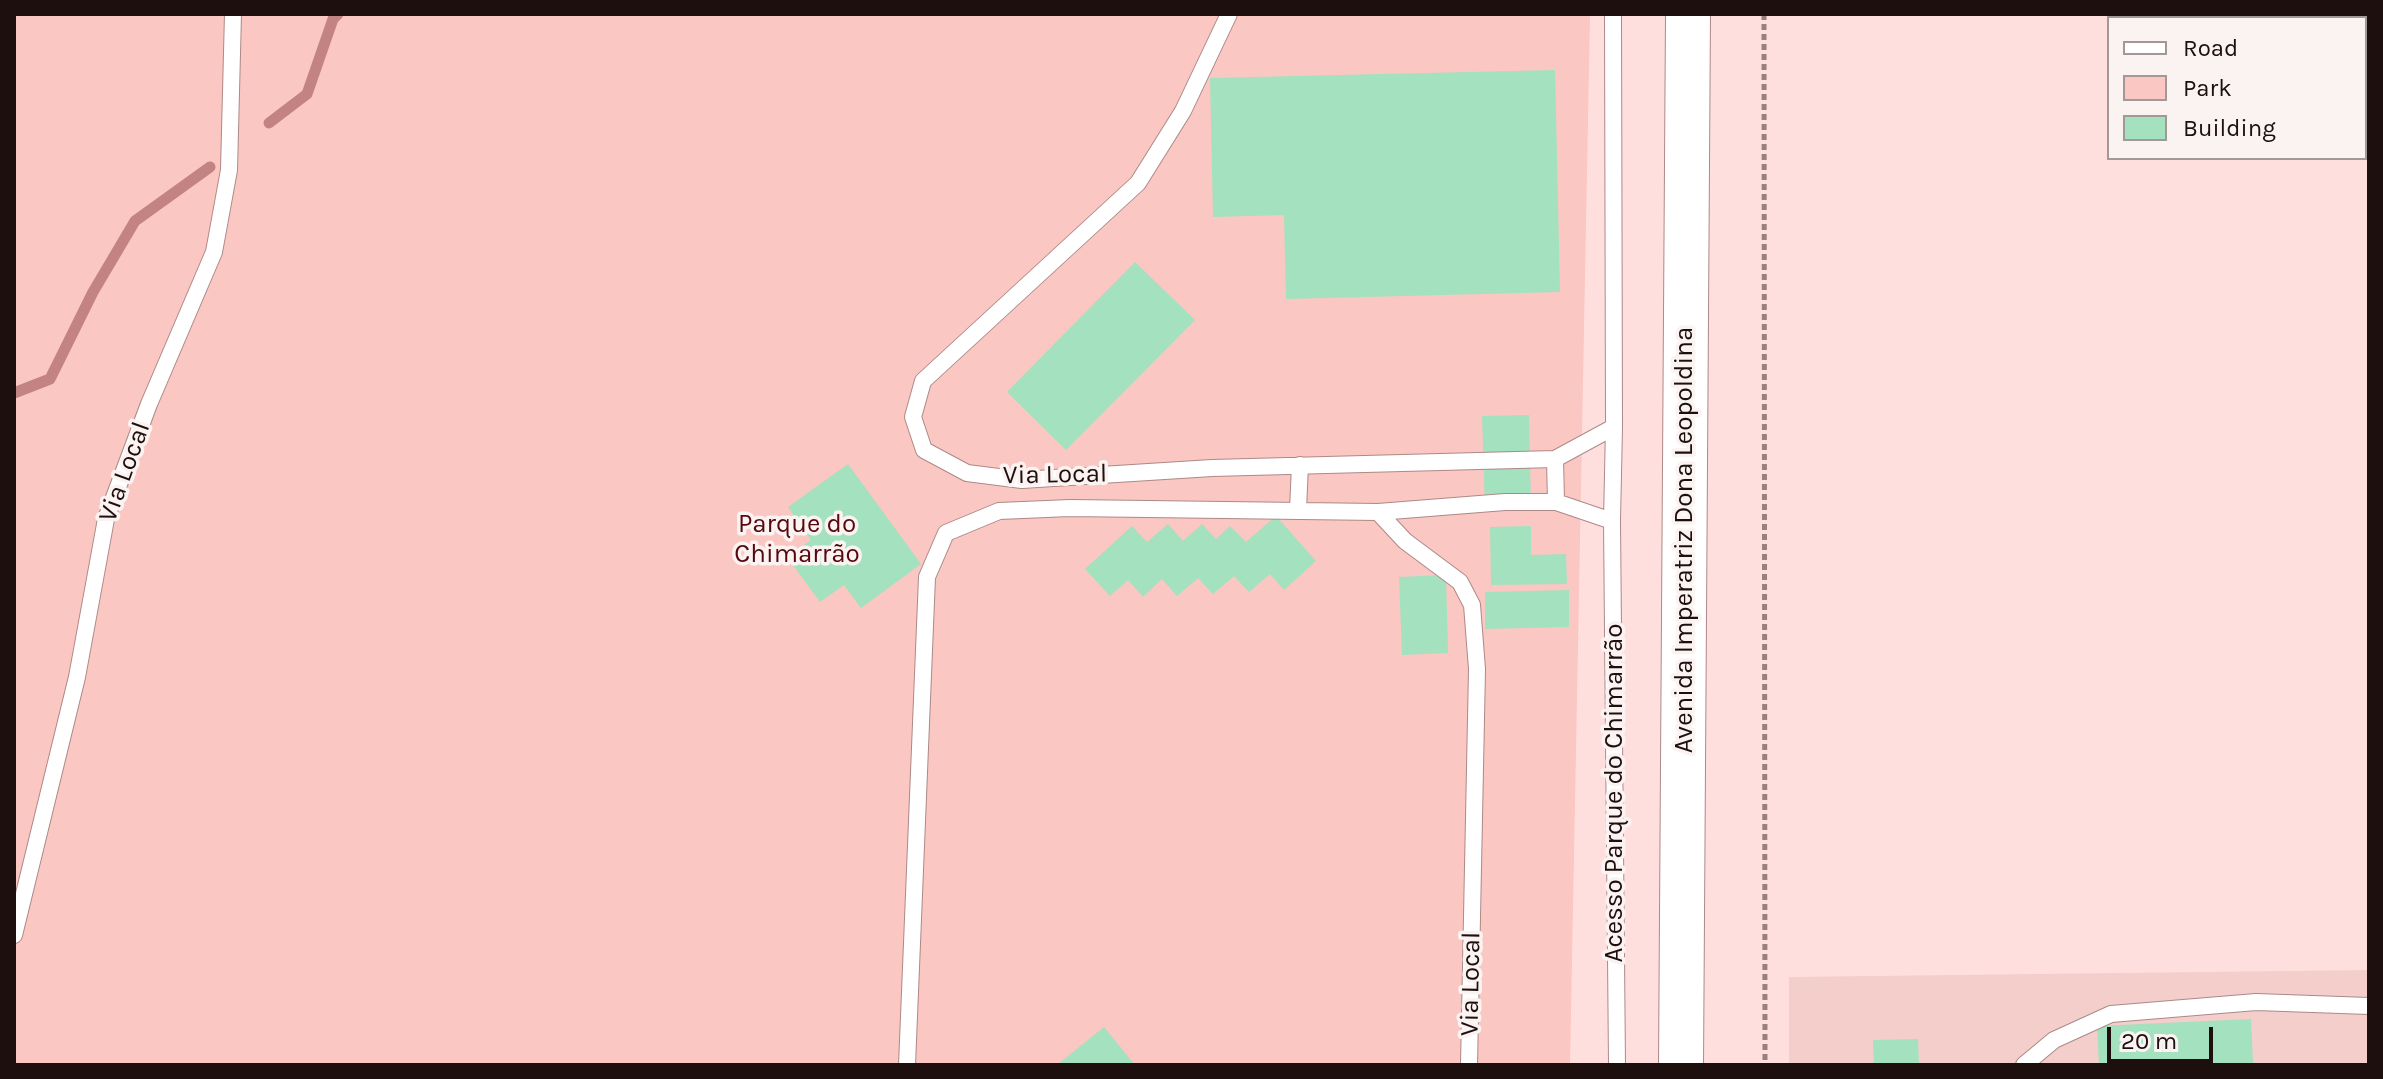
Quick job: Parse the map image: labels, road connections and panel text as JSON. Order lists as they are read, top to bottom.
{
  "streets": {
    "main road": ["Avenida Imperatriz Dona Leopoldina"],
    "lane": ["Via Local", "Acesso Parque do Chimarrão"]
  },
  "parks": ["Parque do Chimarrão"],
  "legend": ["Road", "Park", "Building"],
  "scale_bar": "20 m"
}
